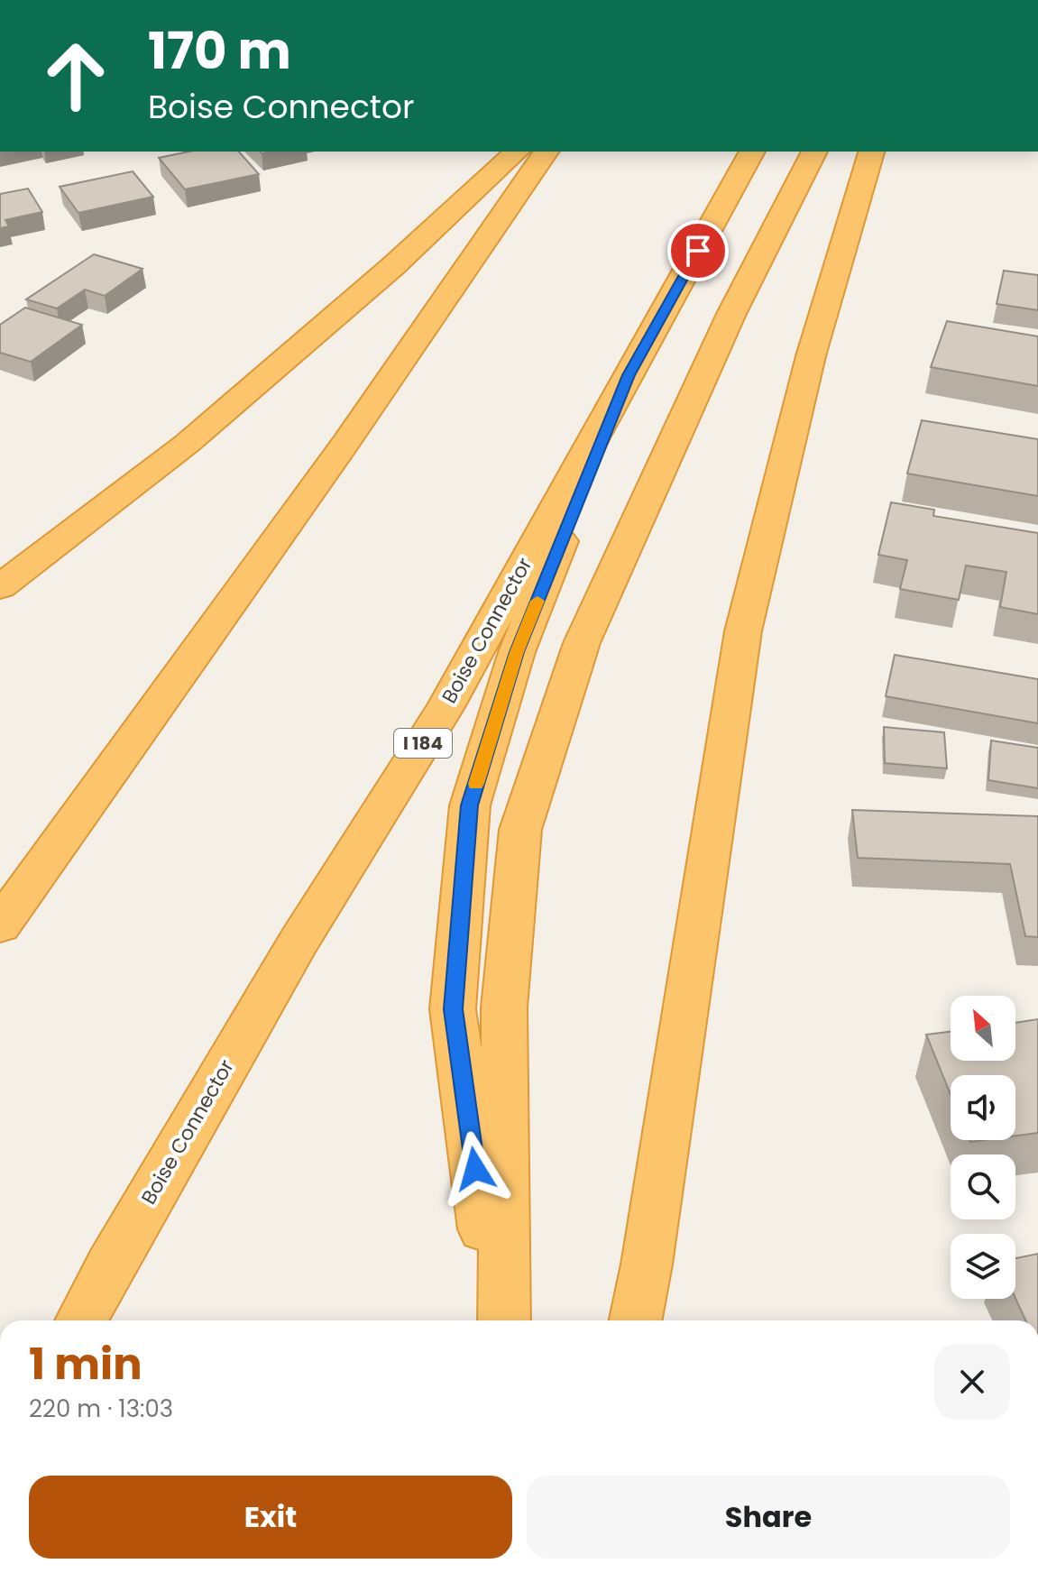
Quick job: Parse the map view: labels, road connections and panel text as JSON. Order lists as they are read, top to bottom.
{
  "streets": {
    "highway": ["Boise Connector", "I 184"]
  },
  "north": "top left",
  "page": {
    "turn": ["170 m", "Boise Connector"],
    "heading": ["1 min", "220 m · 13:03"],
    "buttons": ["Exit", "Share"]
  }
}
